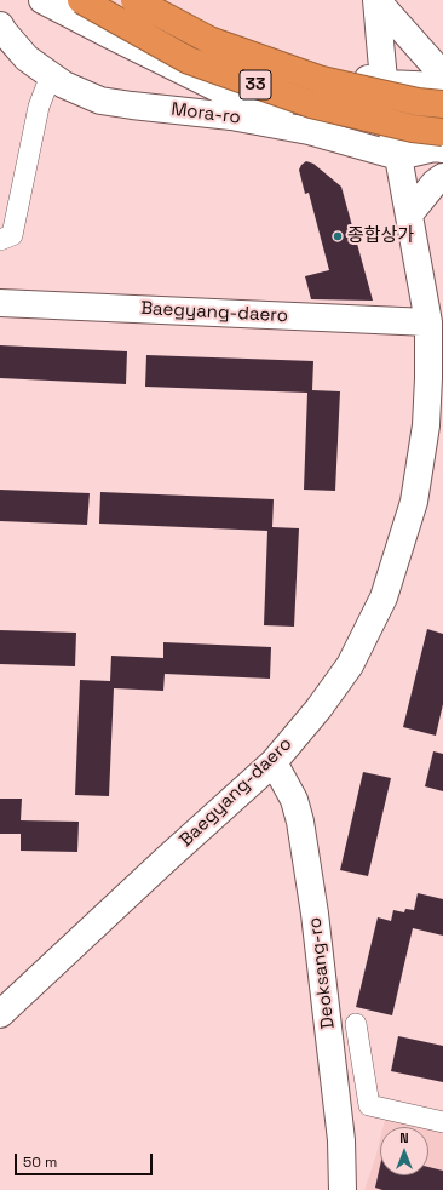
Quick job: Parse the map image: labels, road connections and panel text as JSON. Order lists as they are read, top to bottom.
{
  "streets": {
    "highway": ["33", "Mora-ro"],
    "main road": ["Baegyang-daero", "Deoksang-ro"]
  },
  "crossings": [
    ["Mora-ro", "Baegyang-daero"],
    ["Baegyang-daero", "Deoksang-ro"]
  ],
  "places": ["종합상가"],
  "scale_bar": "50 m",
  "north": "top"
}
